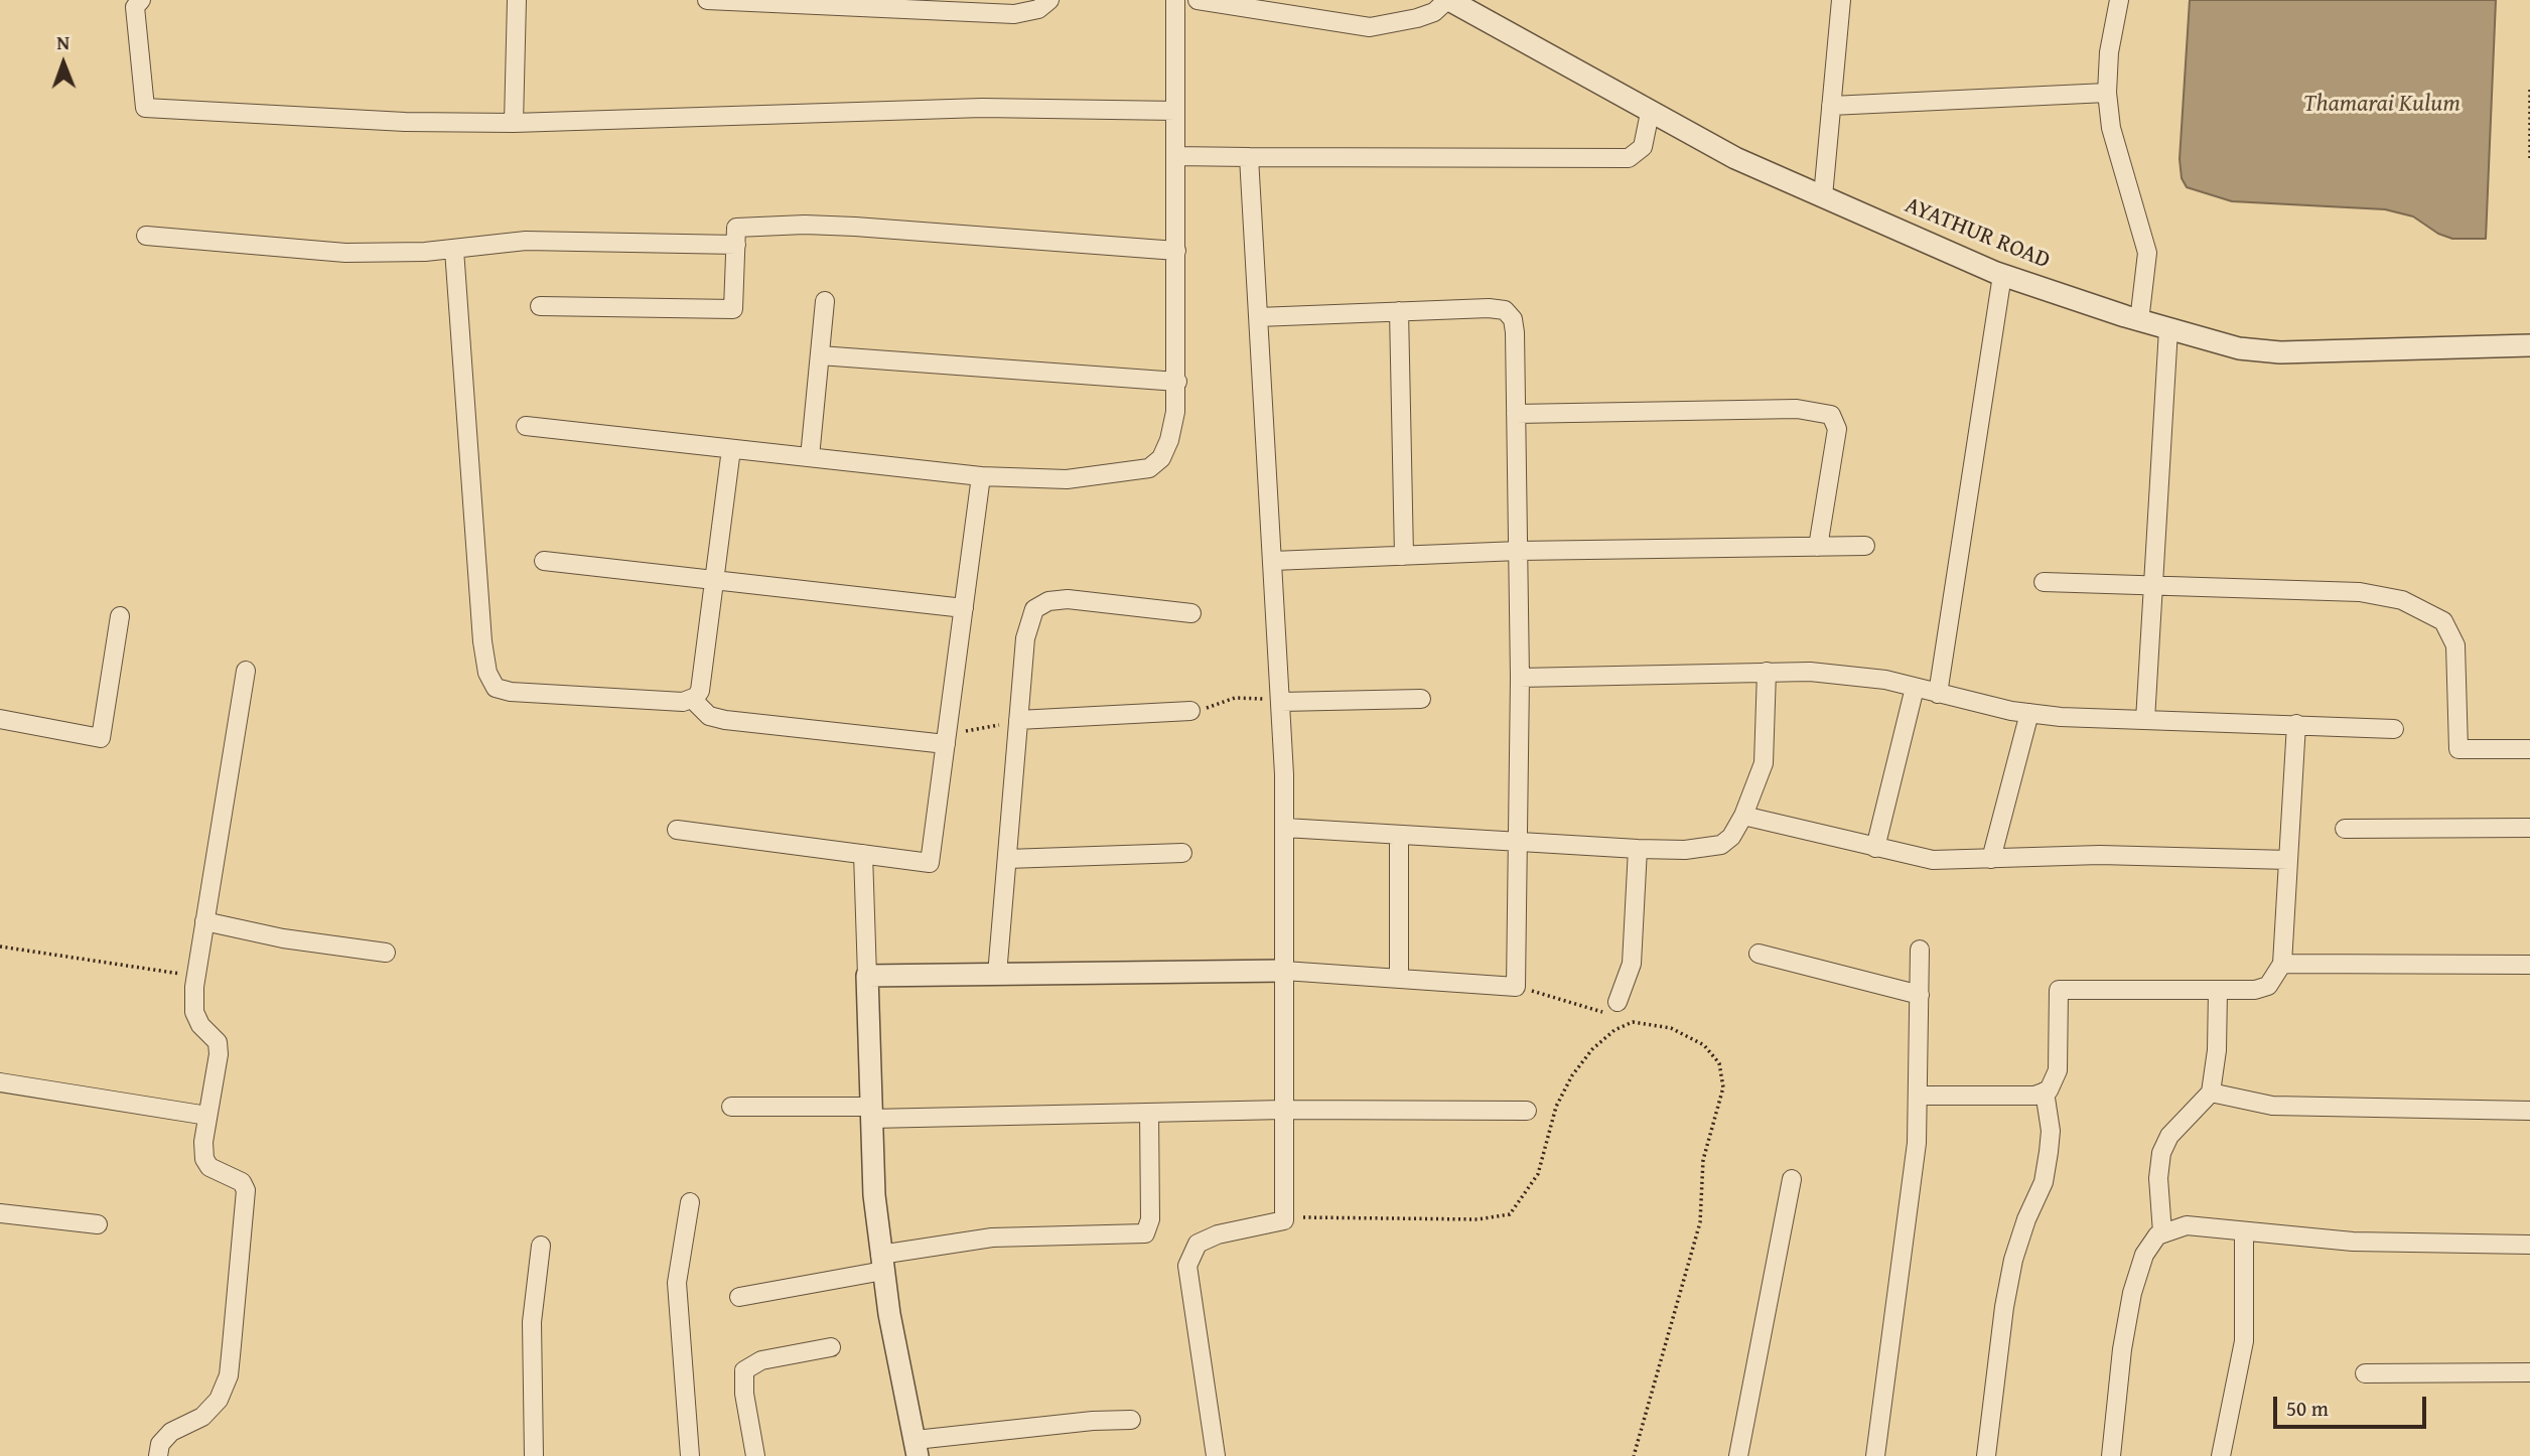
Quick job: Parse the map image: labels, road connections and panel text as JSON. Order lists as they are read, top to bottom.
{
  "streets": {
    "street": ["AYATHUR ROAD"]
  },
  "water": ["Thamarai Kulum"],
  "scale_bar": "50 m",
  "north": "top"
}
